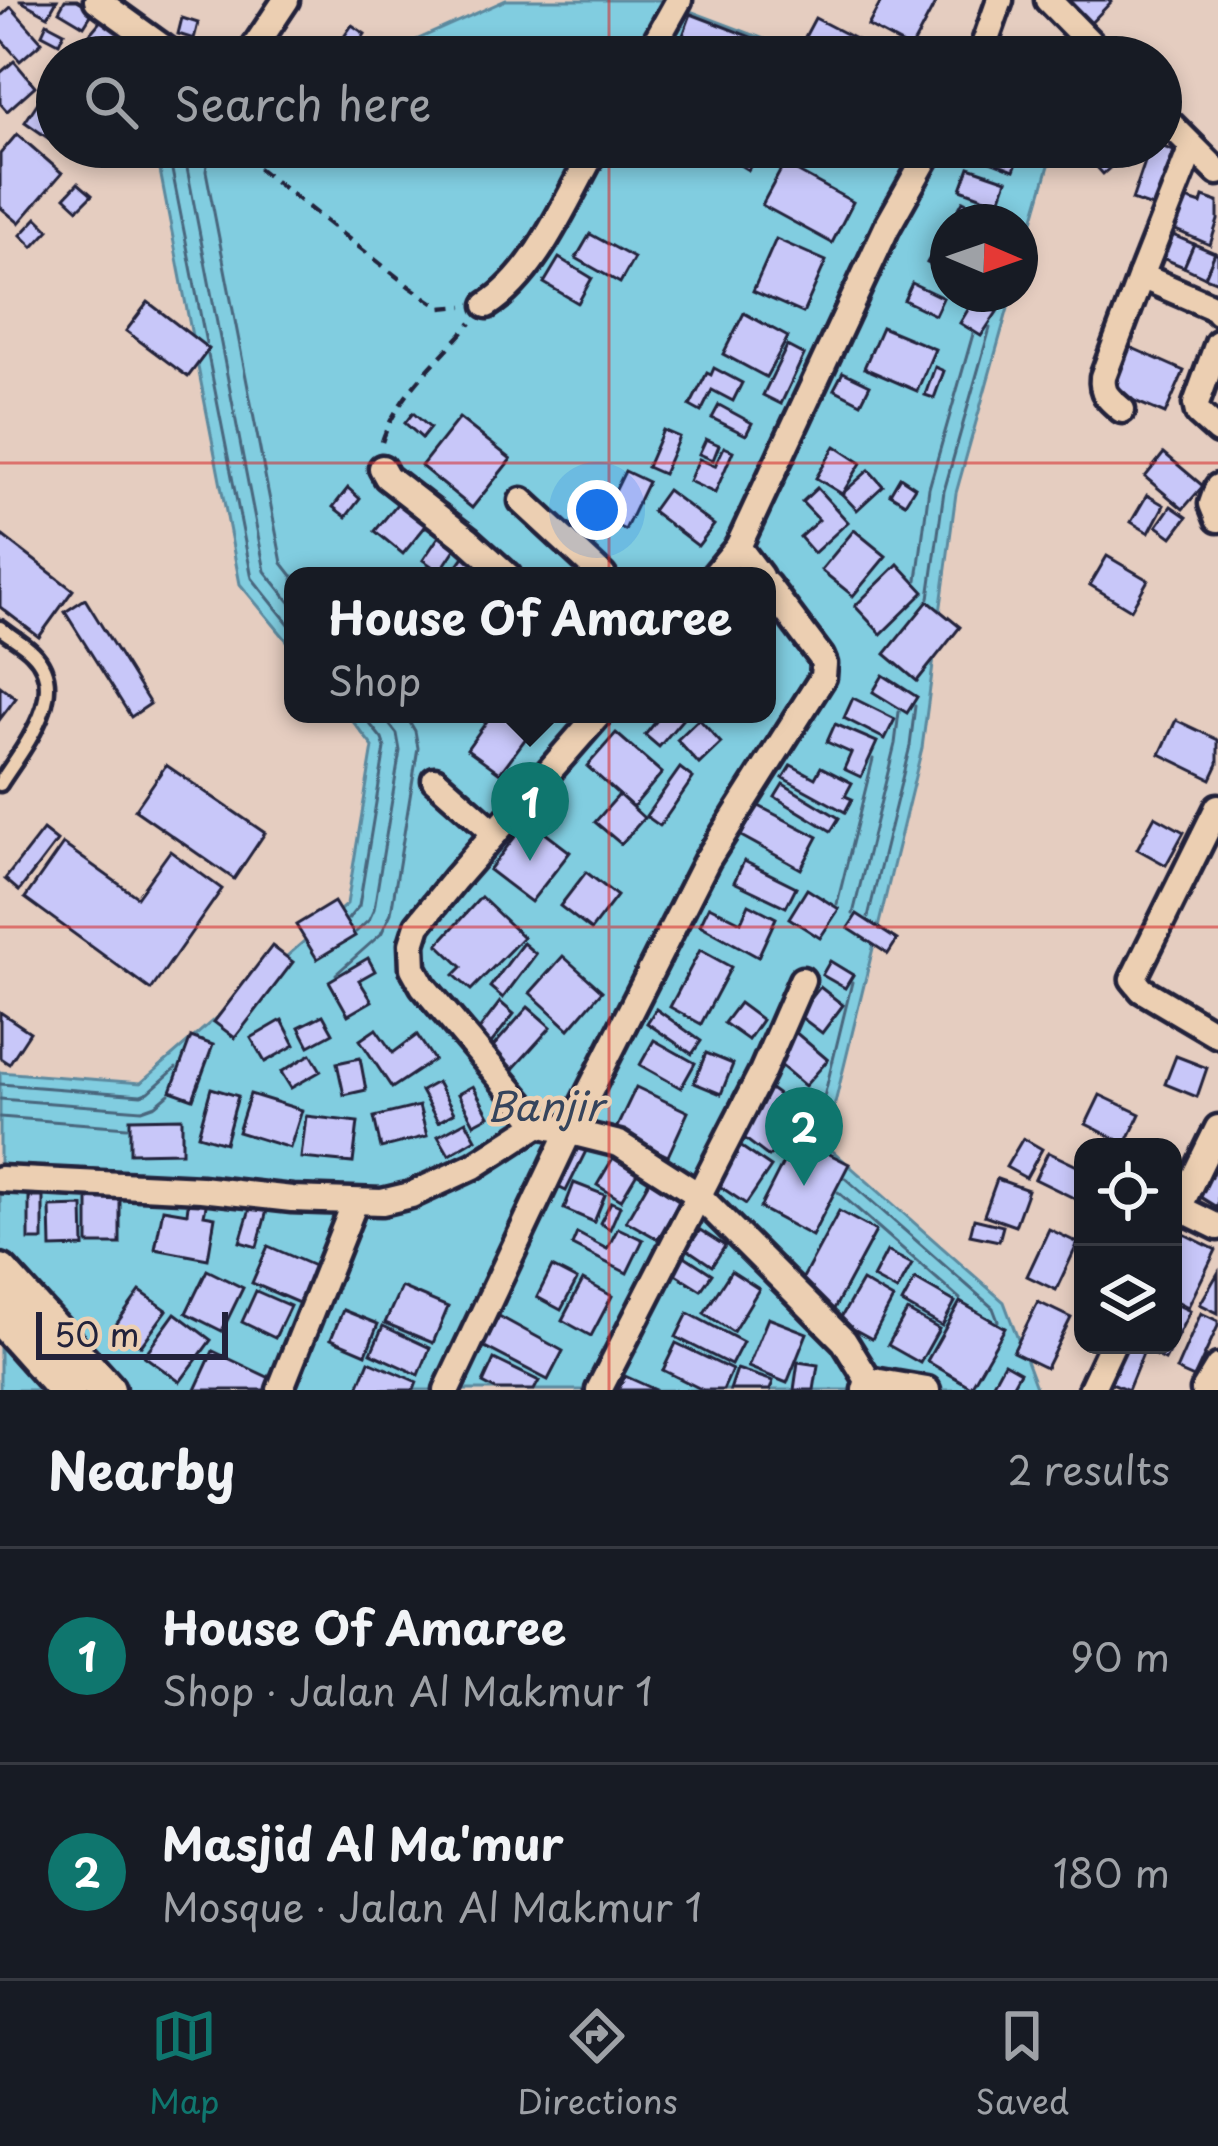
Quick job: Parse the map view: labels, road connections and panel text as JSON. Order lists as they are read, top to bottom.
{
  "water": ["Banjir"],
  "scale_bar": "50 m",
  "north": "right",
  "page": {
    "search": "Search here",
    "popup": ["House Of Amaree", "Shop"],
    "pins": ["1", "2"],
    "scale": "50 m",
    "heading": ["Nearby", "2 results"],
    "list": [
      {
        "mark": "1",
        "name": "House Of Amaree",
        "note": "Shop · Jalan Al Makmur 1",
        "value": "90 m"
      },
      {
        "mark": "2",
        "name": "Masjid Al Ma'mur",
        "note": "Mosque · Jalan Al Makmur 1",
        "value": "180 m"
      }
    ],
    "nav": ["Map", "Directions", "Saved"]
  }
}
